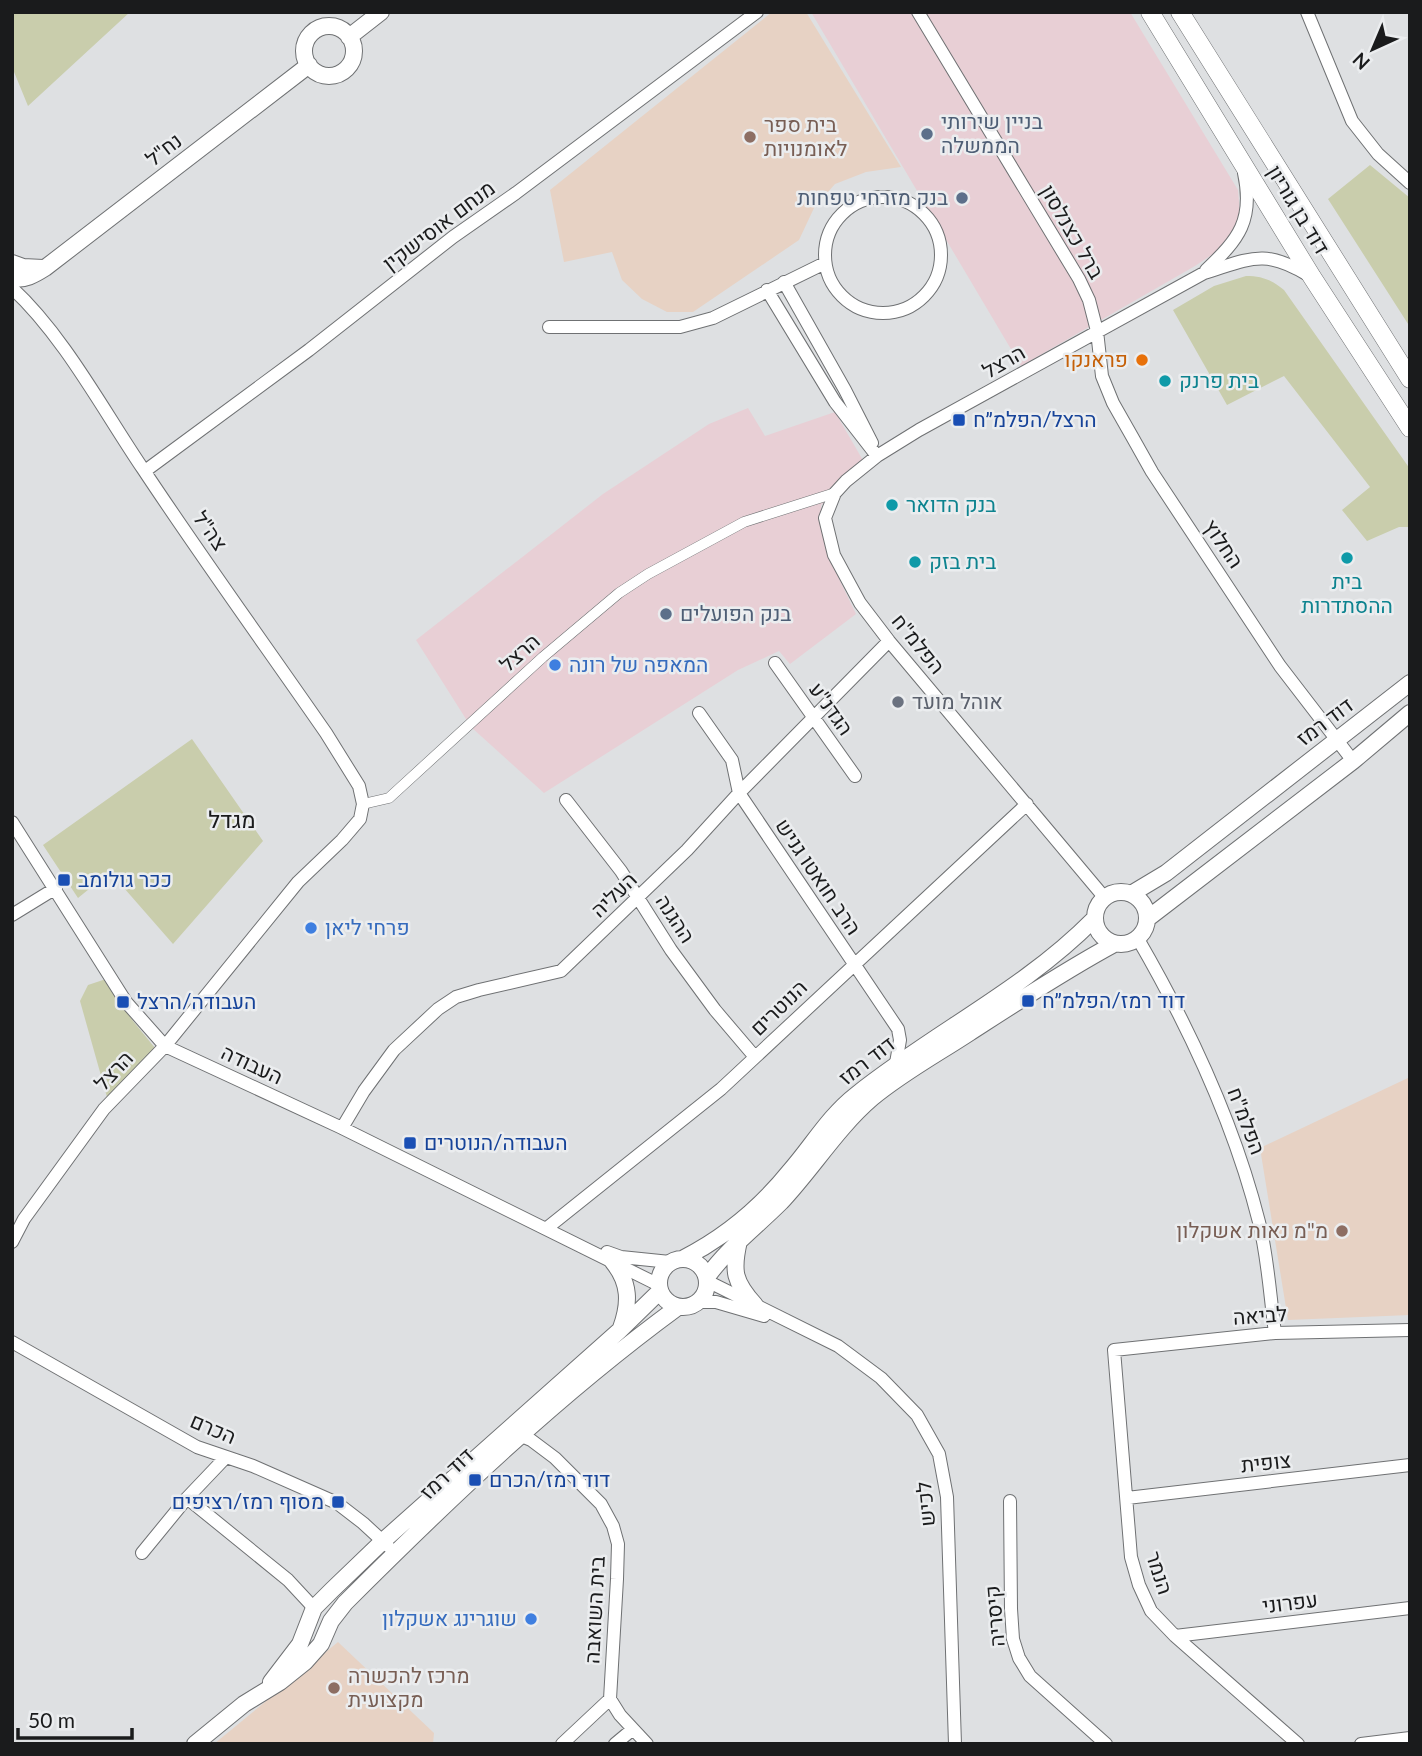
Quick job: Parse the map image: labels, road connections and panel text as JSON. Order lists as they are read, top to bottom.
{
  "streets": {
    "main road": ["דוד בן גוריון"],
    "street": [
      "נח\"ל",
      "מנחם אוסישקין",
      "ברל כצנלסון",
      "הרצל",
      "צה\"ל",
      "החלוץ",
      "הפלמ\"ח",
      "הגדנ\"ע",
      "דוד רמז",
      "הרב חואטו גניש",
      "העליה",
      "ההגנה",
      "הנוטרים",
      "העבודה",
      "לביאה",
      "הכרם",
      "צופית",
      "לכיש",
      "הנמר",
      "עפרוני",
      "בית השואבה",
      "קיסריה"
    ]
  },
  "crossings": [
    ["דוד בן גוריון", "הרצל"],
    ["מנחם אוסישקין", "צה\"ל"],
    ["ברל כצנלסון", "הרצל"],
    ["ברל כצנלסון", "החלוץ"],
    ["הרצל", "צה\"ל"],
    ["הרצל", "החלוץ"],
    ["הרצל", "הפלמ\"ח"],
    ["הרצל", "העבודה"],
    ["החלוץ", "דוד רמז"],
    ["הפלמ\"ח", "דוד רמז"],
    ["הפלמ\"ח", "העליה"],
    ["הפלמ\"ח", "הנוטרים"],
    ["הפלמ\"ח", "לביאה"],
    ["הגדנ\"ע", "העליה"],
    ["דוד רמז", "הרב חואטו גניש"],
    ["דוד רמז", "העבודה"],
    ["דוד רמז", "הכרם"],
    ["דוד רמז", "לכיש"],
    ["דוד רמז", "בית השואבה"],
    ["הרב חואטו גניש", "העליה"],
    ["הרב חואטו גניש", "הנוטרים"],
    ["העליה", "ההגנה"],
    ["העליה", "העבודה"],
    ["ההגנה", "הנוטרים"],
    ["הנוטרים", "העבודה"],
    ["העבודה", "לכיש"],
    ["לביאה", "הנמר"],
    ["צופית", "הנמר"],
    ["הנמר", "עפרוני"]
  ],
  "districts": ["מגדל"],
  "places": {
    "other": [
      "בניין שירותי הממשלה",
      "בית ספר לאומנויות",
      "בנק מזרחי טפחות",
      "פראנקו",
      "בית פרנק",
      "בנק הדואר",
      "בית ההסתדרות",
      "בית בזק",
      "בנק הפועלים",
      "המאפה של רונה",
      "אוהל מועד",
      "פרחי ליאן",
      "מ\"מ נאות אשקלון",
      "שוגרינג אשקלון",
      "מרכז להכשרה מקצועית"
    ],
    "transit": [
      "הרצל/הפלמ״ח",
      "ככר גולומב",
      "דוד רמז/הפלמ״ח",
      "העבודה/הרצל",
      "העבודה/הנוטרים",
      "דוד רמז/הכרם",
      "מסוף רמז/רציפים"
    ]
  },
  "scale_bar": "50 m",
  "north": "bottom left"
}
